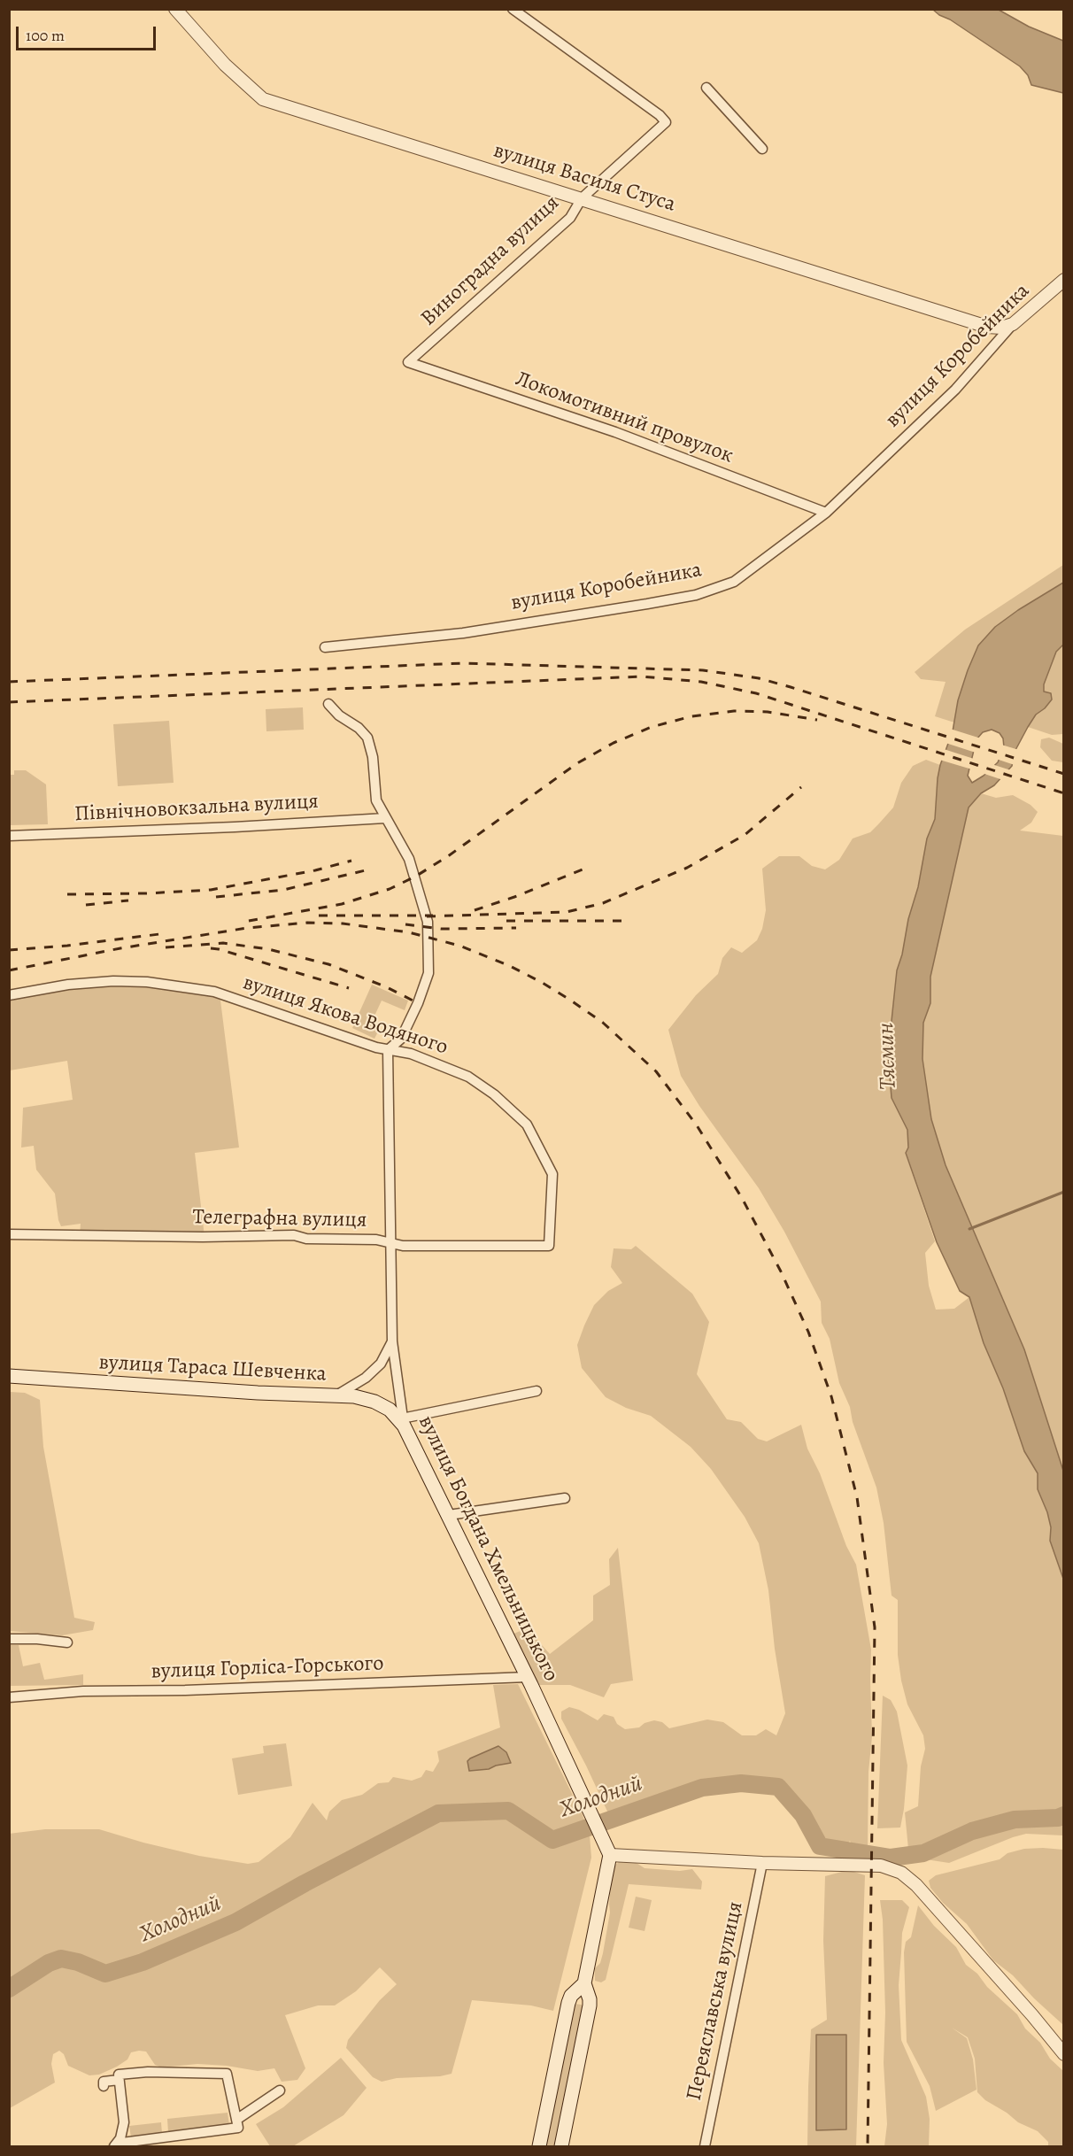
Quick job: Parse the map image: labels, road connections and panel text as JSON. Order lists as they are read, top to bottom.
{
  "streets": {
    "main road": ["вулиця Тараса Шевченка", "вулиця Богдана Хмельницького"],
    "street": [
      "вулиця Василя Стуса",
      "Виноградна вулиця",
      "вулиця Коробейника",
      "Локомотивний провулок",
      "Північновокзальна вулиця",
      "вулиця Якова Водяного",
      "Телеграфна вулиця",
      "вулиця Горліса-Горського",
      "Переяславська вулиця"
    ]
  },
  "crossings": [
    ["вулиця Василя Стуса", "Виноградна вулиця"],
    ["вулиця Василя Стуса", "вулиця Коробейника"],
    ["Виноградна вулиця", "Локомотивний провулок"],
    ["вулиця Коробейника", "Локомотивний провулок"],
    ["вулиця Якова Водяного", "Телеграфна вулиця"],
    ["вулиця Якова Водяного", "вулиця Богдана Хмельницького"],
    ["Телеграфна вулиця", "вулиця Богдана Хмельницького"],
    ["вулиця Тараса Шевченка", "вулиця Богдана Хмельницького"],
    ["вулиця Богдана Хмельницького", "вулиця Горліса-Горського"]
  ],
  "water": ["Тясмин", "Холодний"],
  "scale_bar": "100 m"
}
